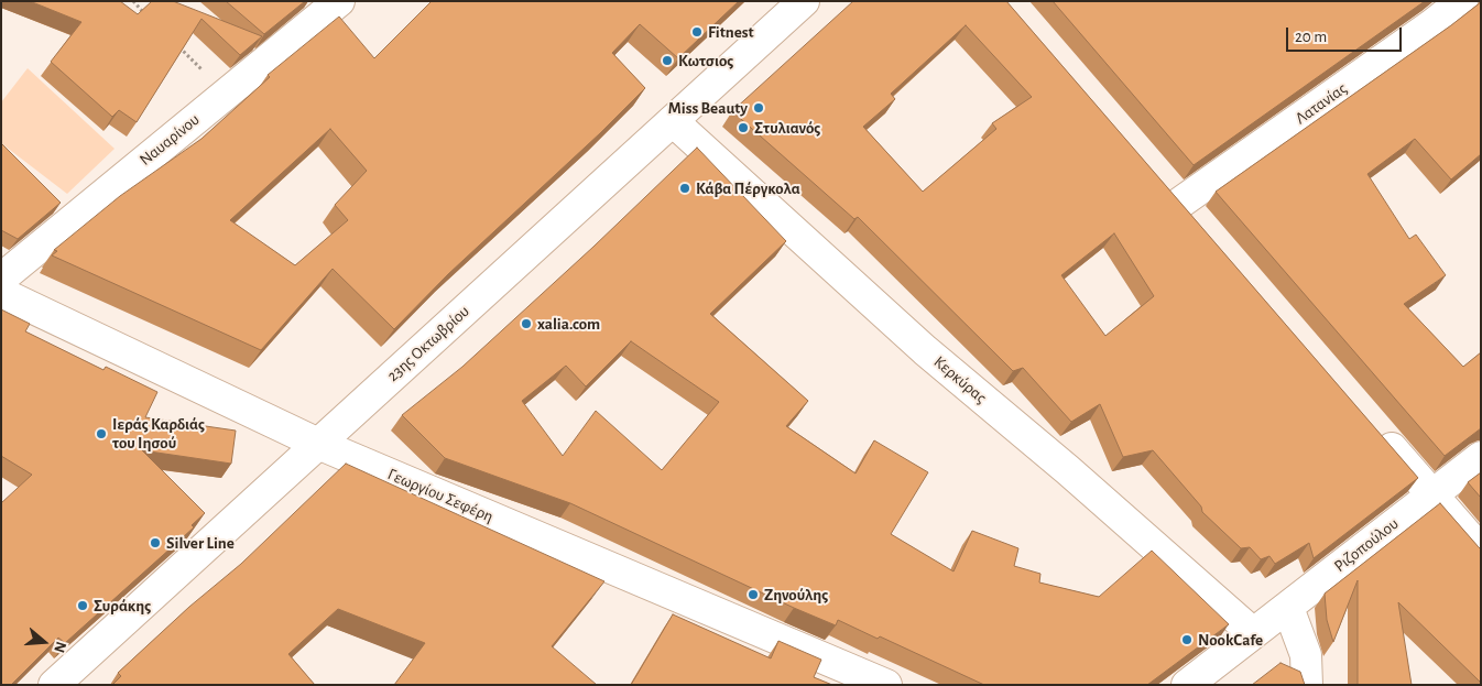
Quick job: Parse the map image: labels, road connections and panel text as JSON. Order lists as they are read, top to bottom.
{
  "streets": {
    "street": [
      "Λατανίας",
      "Ναυαρίνου",
      "23ης Οκτωβρίου",
      "Κερκύρας",
      "Γεωργίου Σεφέρη",
      "Ριζοπούλου"
    ]
  },
  "crossings": [
    ["23ης Οκτωβρίου", "Κερκύρας"],
    ["23ης Οκτωβρίου", "Γεωργίου Σεφέρη"],
    ["Κερκύρας", "Ριζοπούλου"]
  ],
  "places": [
    "Fitnest",
    "Κωτσιος",
    "Miss Beauty",
    "Στυλιανός",
    "Κάβα Πέργκολα",
    "xalia.com",
    "Ιεράς Καρδιάς του Ιησού",
    "Silver Line",
    "Ζηνούλης",
    "Συράκης",
    "NookCafe"
  ],
  "scale_bar": "20 m",
  "north": "right"
}
